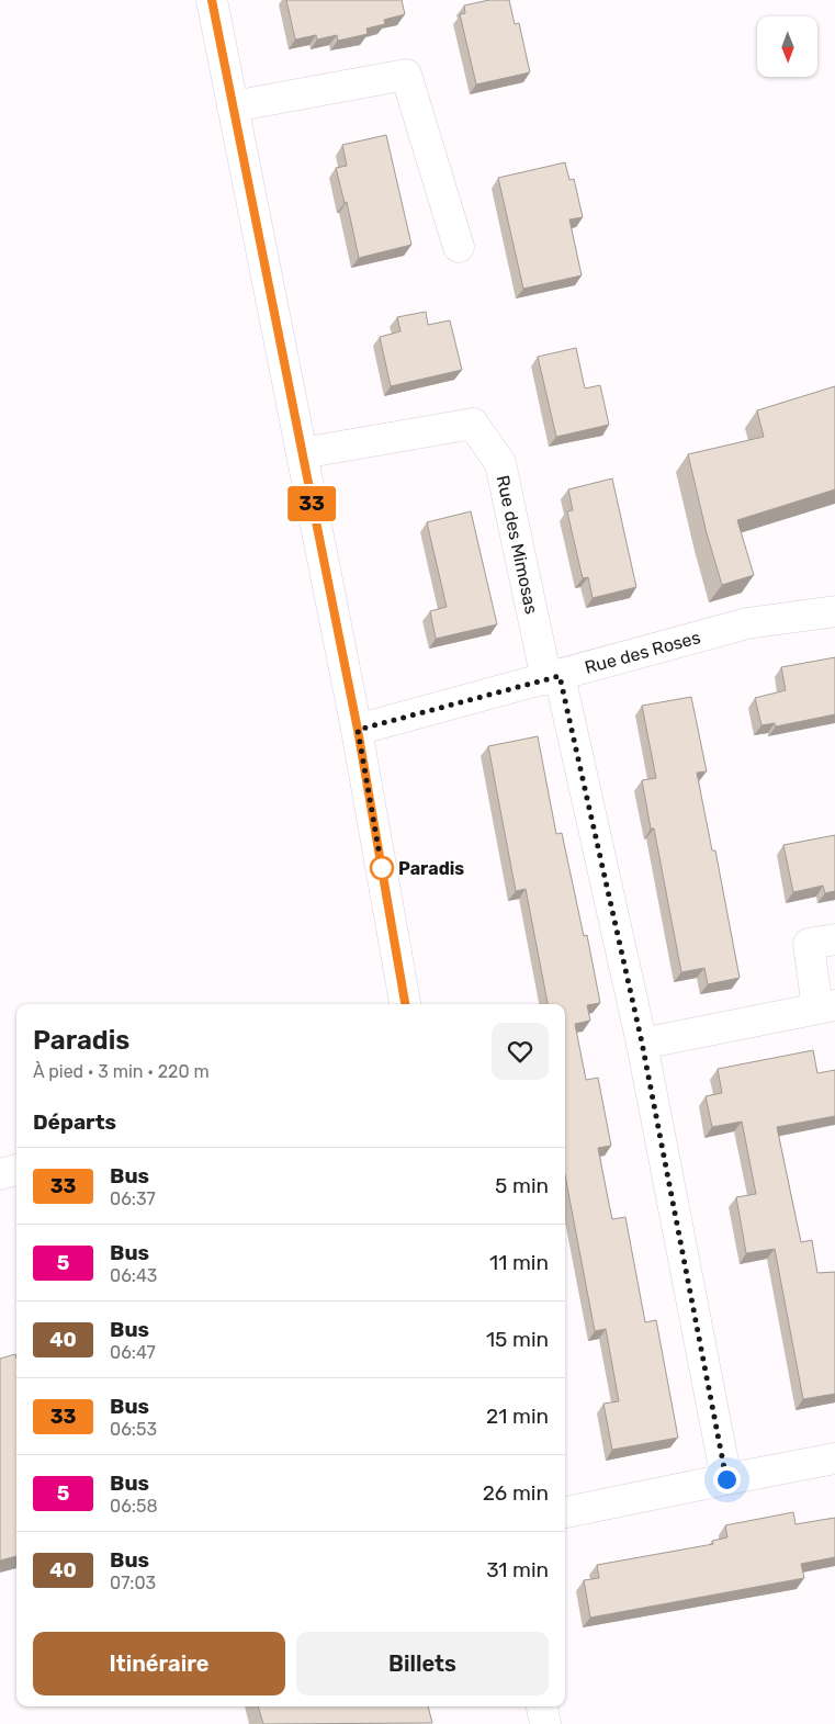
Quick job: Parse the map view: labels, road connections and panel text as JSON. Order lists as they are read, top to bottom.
{
  "streets": {
    "street": ["Rue des Mimosas", "Rue des Roses"]
  },
  "crossings": [
    ["Rue des Mimosas", "Rue des Roses"]
  ],
  "places": ["Paradis"],
  "lines": ["bus line 33"],
  "north": "bottom",
  "page": {
    "on_map": "33",
    "heading": [
      ["Paradis", "À pied · 3 min · 220 m"],
      "Départs"
    ],
    "list": [
      {
        "mark": "33",
        "name": "Bus",
        "note": "06:37",
        "value": "5 min"
      },
      {
        "mark": "5",
        "name": "Bus",
        "note": "06:43",
        "value": "11 min"
      },
      {
        "mark": "40",
        "name": "Bus",
        "note": "06:47",
        "value": "15 min"
      },
      {
        "mark": "33",
        "name": "Bus",
        "note": "06:53",
        "value": "21 min"
      },
      {
        "mark": "5",
        "name": "Bus",
        "note": "06:58",
        "value": "26 min"
      },
      {
        "mark": "40",
        "name": "Bus",
        "note": "07:03",
        "value": "31 min"
      }
    ],
    "buttons": ["Itinéraire", "Billets"]
  }
}
